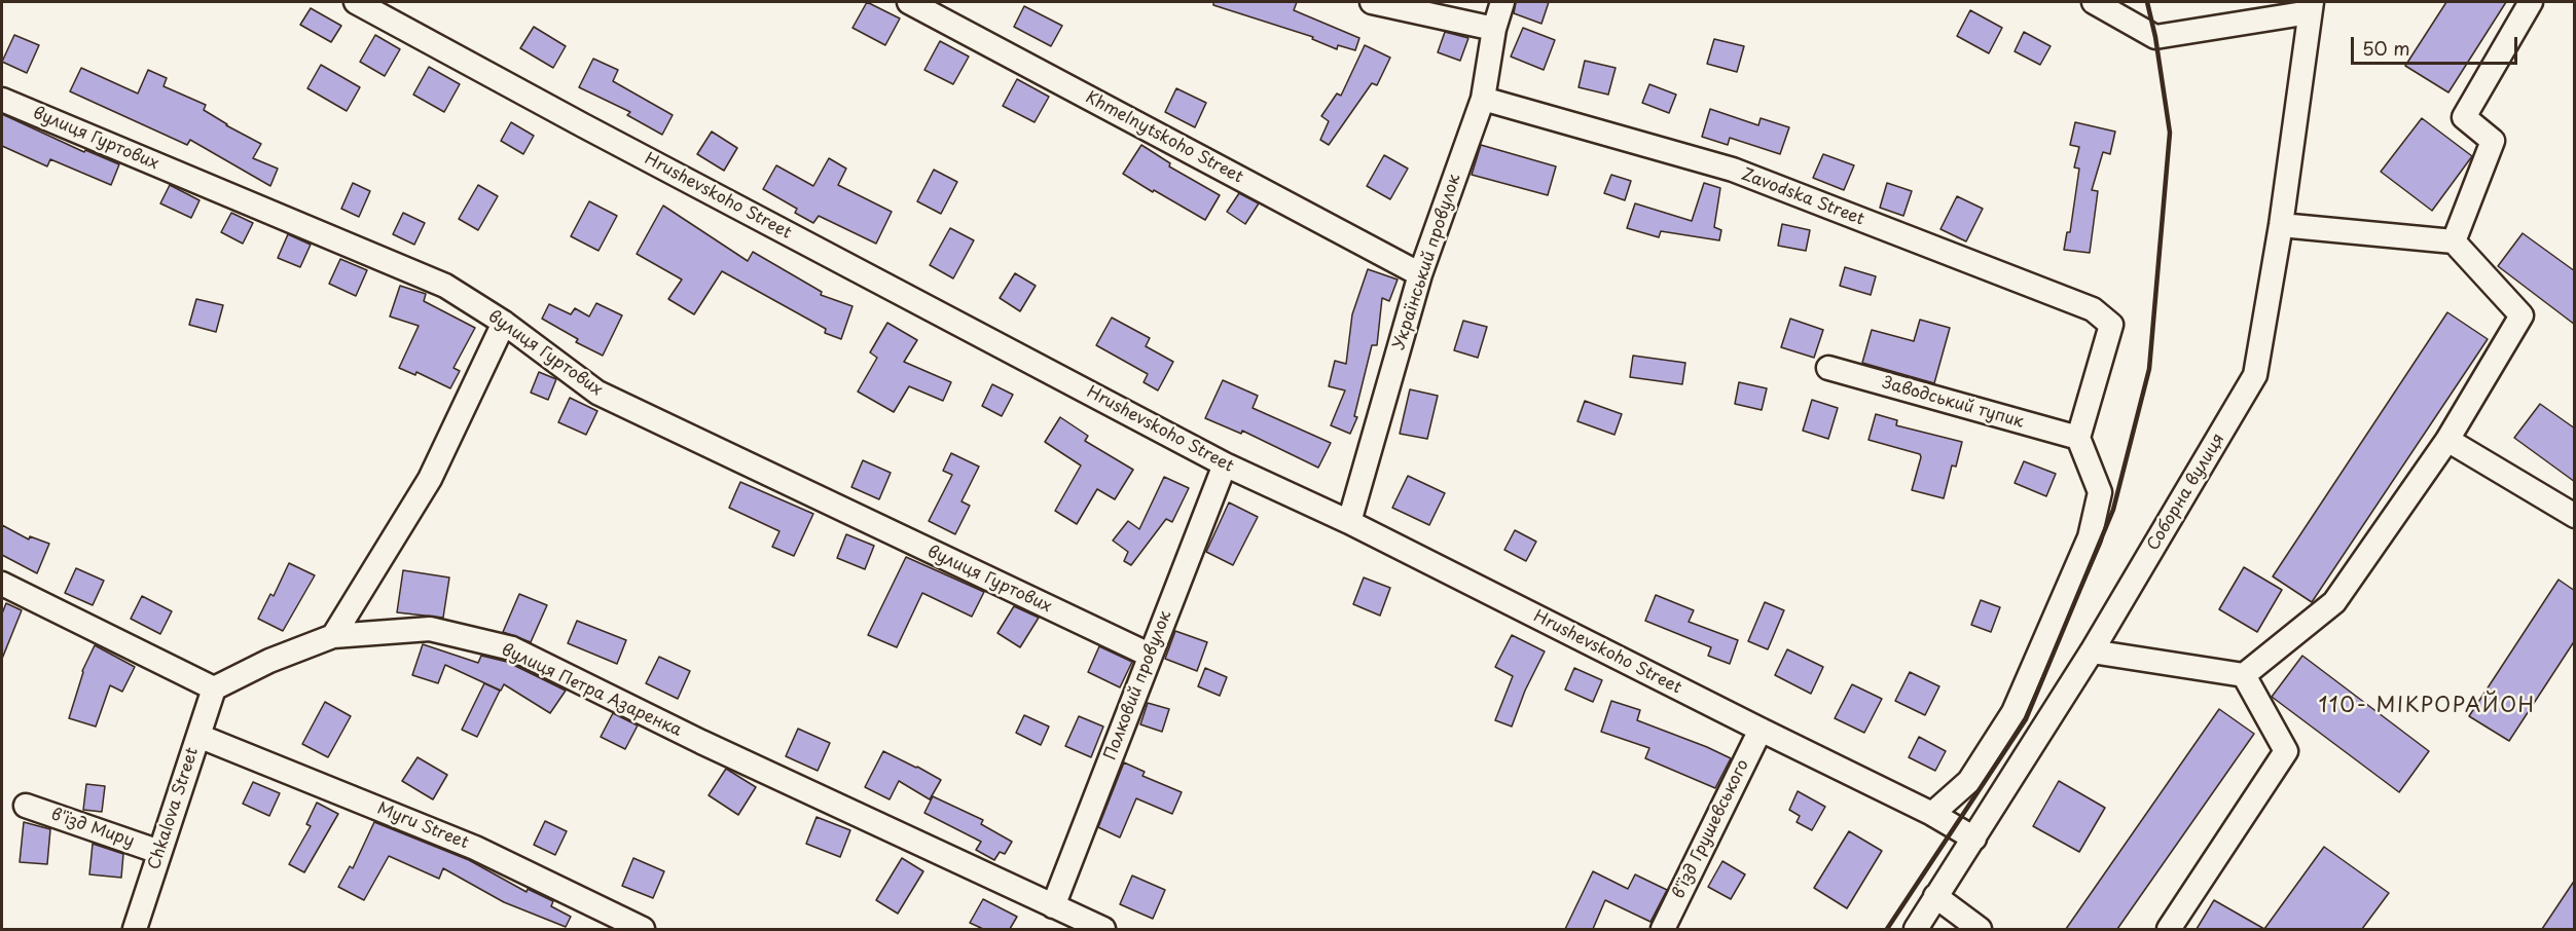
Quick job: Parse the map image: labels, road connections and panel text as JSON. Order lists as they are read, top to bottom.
{
  "streets": {
    "street": [
      "Khmelnytskoho Street",
      "вулиця Гуртових",
      "Hrushevskoho Street",
      "Zavodska Street",
      "Український провулок",
      "Заводський тупик",
      "Соборна вулиця",
      "Полковий провулок",
      "вулиця Петра Азаренка",
      "Chkalova Street",
      "Myru Street",
      "в'їзд Миру",
      "в'їзд Грушевського"
    ]
  },
  "crossings": [
    ["Khmelnytskoho Street", "Український провулок"],
    ["вулиця Гуртових", "Полковий провулок"],
    ["Hrushevskoho Street", "Український провулок"],
    ["Hrushevskoho Street", "Соборна вулиця"],
    ["Hrushevskoho Street", "Полковий провулок"],
    ["Hrushevskoho Street", "в'їзд Грушевського"],
    ["Zavodska Street", "Український провулок"],
    ["Zavodska Street", "Заводський тупик"],
    ["Полковий провулок", "вулиця Петра Азаренка"],
    ["вулиця Петра Азаренка", "Chkalova Street"],
    ["Chkalova Street", "Myru Street"],
    ["Chkalova Street", "в'їзд Миру"]
  ],
  "districts": ["110- МІКРОРАЙОН"],
  "scale_bar": "50 m"
}
